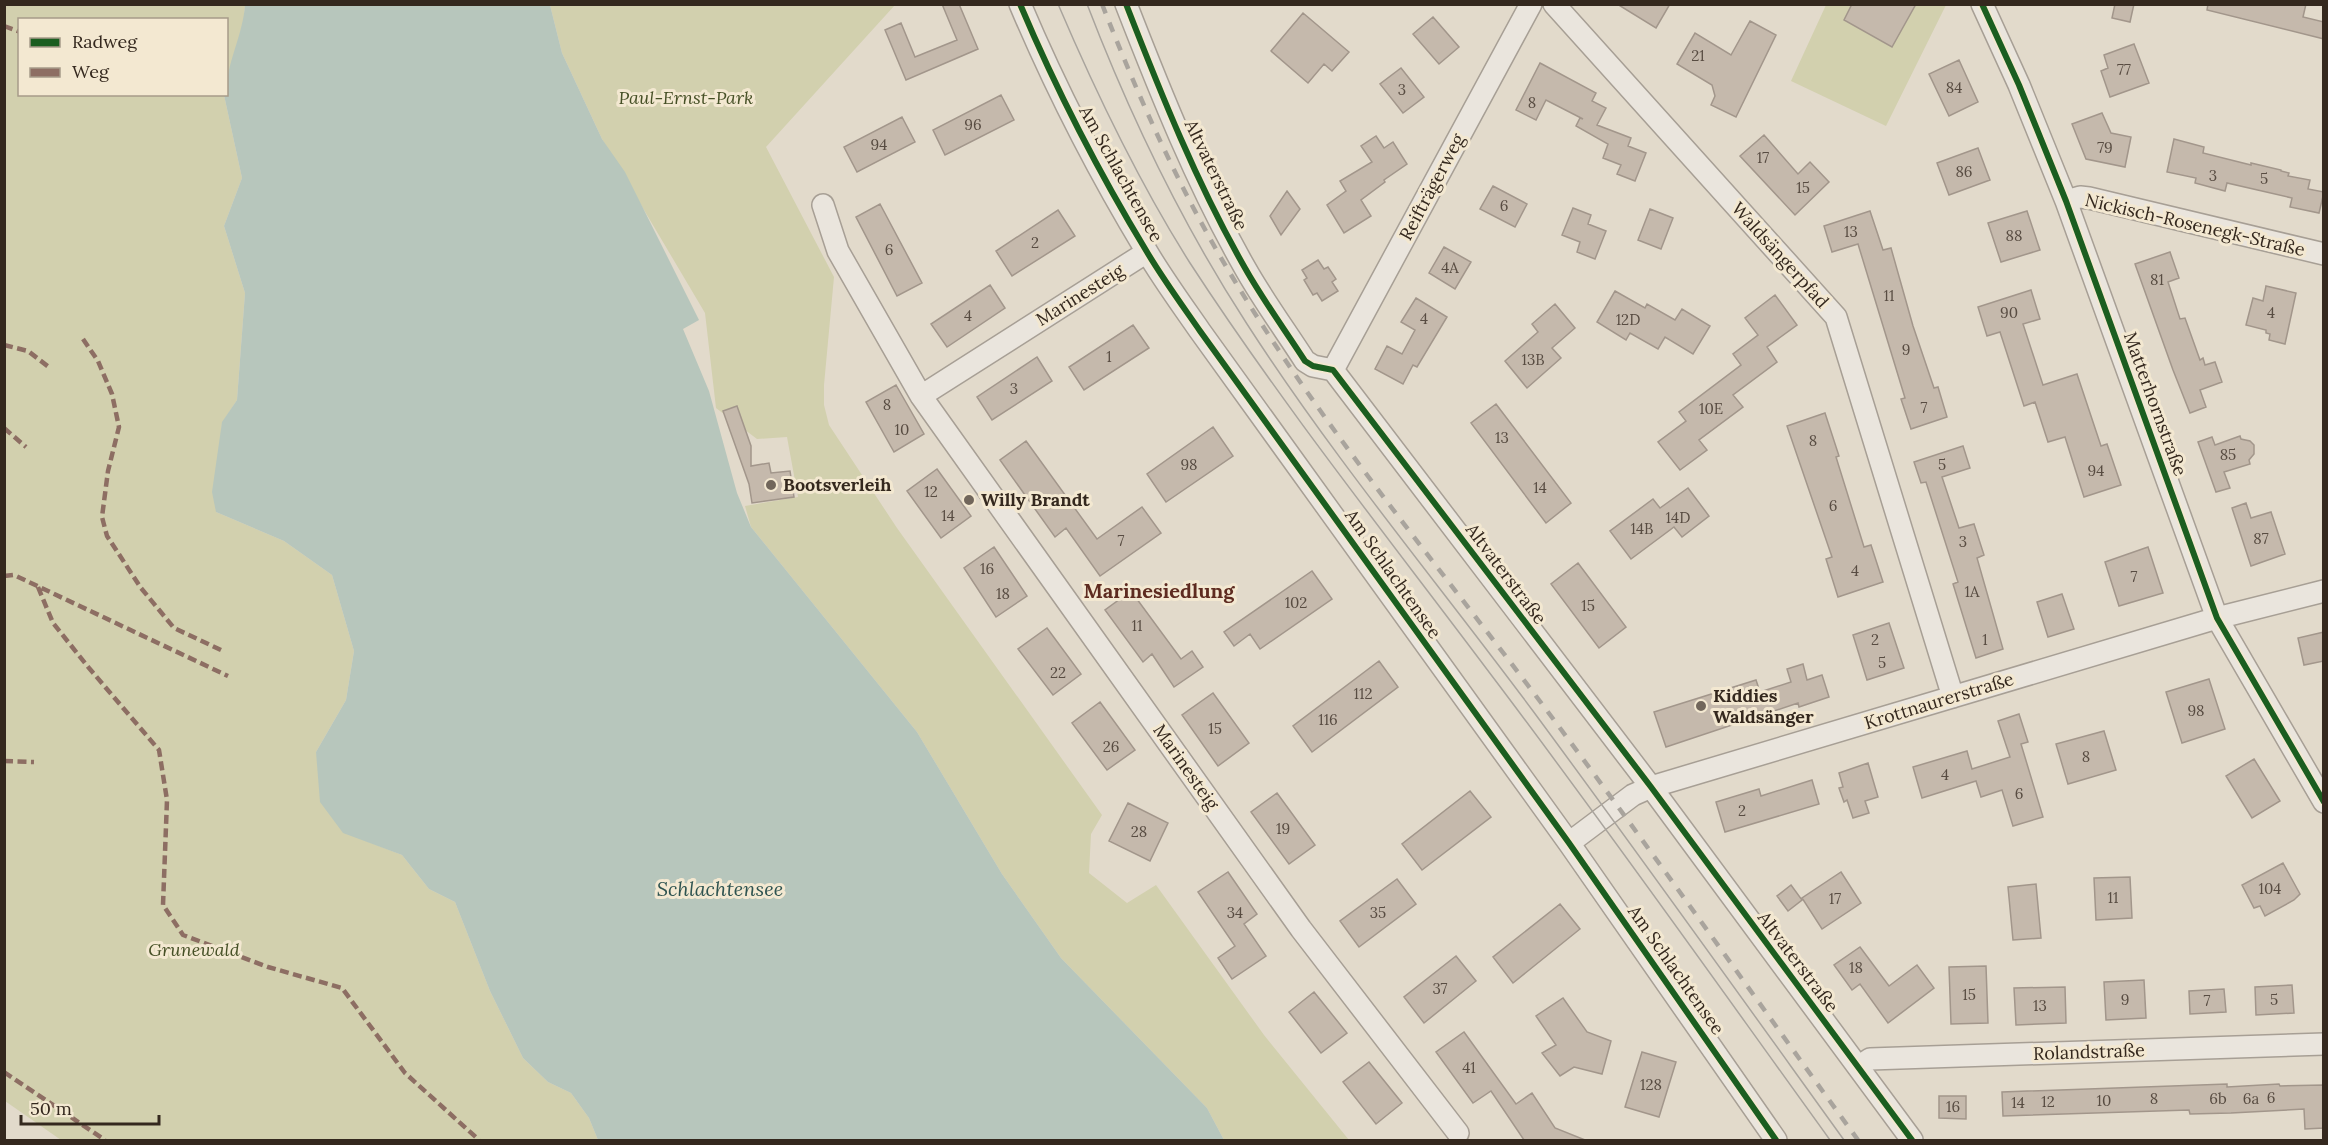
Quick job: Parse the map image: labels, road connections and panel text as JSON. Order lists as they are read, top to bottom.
{
  "streets": {
    "street": [
      "Am Schlachtensee",
      "Altvaterstraße",
      "Reifträgerweg",
      "Nickisch-Rosenegk-Straße",
      "Waldsängerpfad",
      "Marinesteig",
      "Matterhornstraße",
      "Krottnaurerstraße",
      "Rolandstraße"
    ]
  },
  "crossings": [
    ["Am Schlachtensee", "Marinesteig"],
    ["Am Schlachtensee", "Krottnaurerstraße"],
    ["Altvaterstraße", "Reifträgerweg"],
    ["Altvaterstraße", "Krottnaurerstraße"],
    ["Altvaterstraße", "Rolandstraße"],
    ["Nickisch-Rosenegk-Straße", "Matterhornstraße"],
    ["Waldsängerpfad", "Krottnaurerstraße"],
    ["Matterhornstraße", "Krottnaurerstraße"]
  ],
  "districts": ["Marinesiedlung"],
  "water": ["Schlachtensee"],
  "parks": ["Paul-Ernst-Park", "Grunewald"],
  "places": ["Bootsverleih", "Willy Brandt", "Kiddies Waldsänger"],
  "house_numbers": [
    "21",
    "77",
    "84",
    "3",
    "8",
    "96",
    "94",
    "79",
    "17",
    "86",
    "3",
    "5",
    "15",
    "6",
    "13",
    "88",
    "2",
    "6",
    "4A",
    "81",
    "11",
    "90",
    "4",
    "4",
    "4",
    "12D",
    "9",
    "1",
    "13B",
    "3",
    "8",
    "7",
    "10E",
    "10",
    "13",
    "8",
    "85",
    "98",
    "5",
    "94",
    "14",
    "12",
    "6",
    "14",
    "14D",
    "14B",
    "87",
    "7",
    "3",
    "16",
    "4",
    "7",
    "1A",
    "18",
    "102",
    "15",
    "11",
    "2",
    "1",
    "5",
    "22",
    "112",
    "98",
    "116",
    "15",
    "26",
    "8",
    "4",
    "6",
    "2",
    "19",
    "28",
    "104",
    "11",
    "17",
    "34",
    "35",
    "18",
    "37",
    "15",
    "9",
    "5",
    "7",
    "13",
    "41",
    "128",
    "6",
    "8",
    "6b",
    "6a",
    "10",
    "12",
    "14",
    "16"
  ],
  "legend": ["Radweg", "Weg"],
  "scale_bar": "50 m"
}
